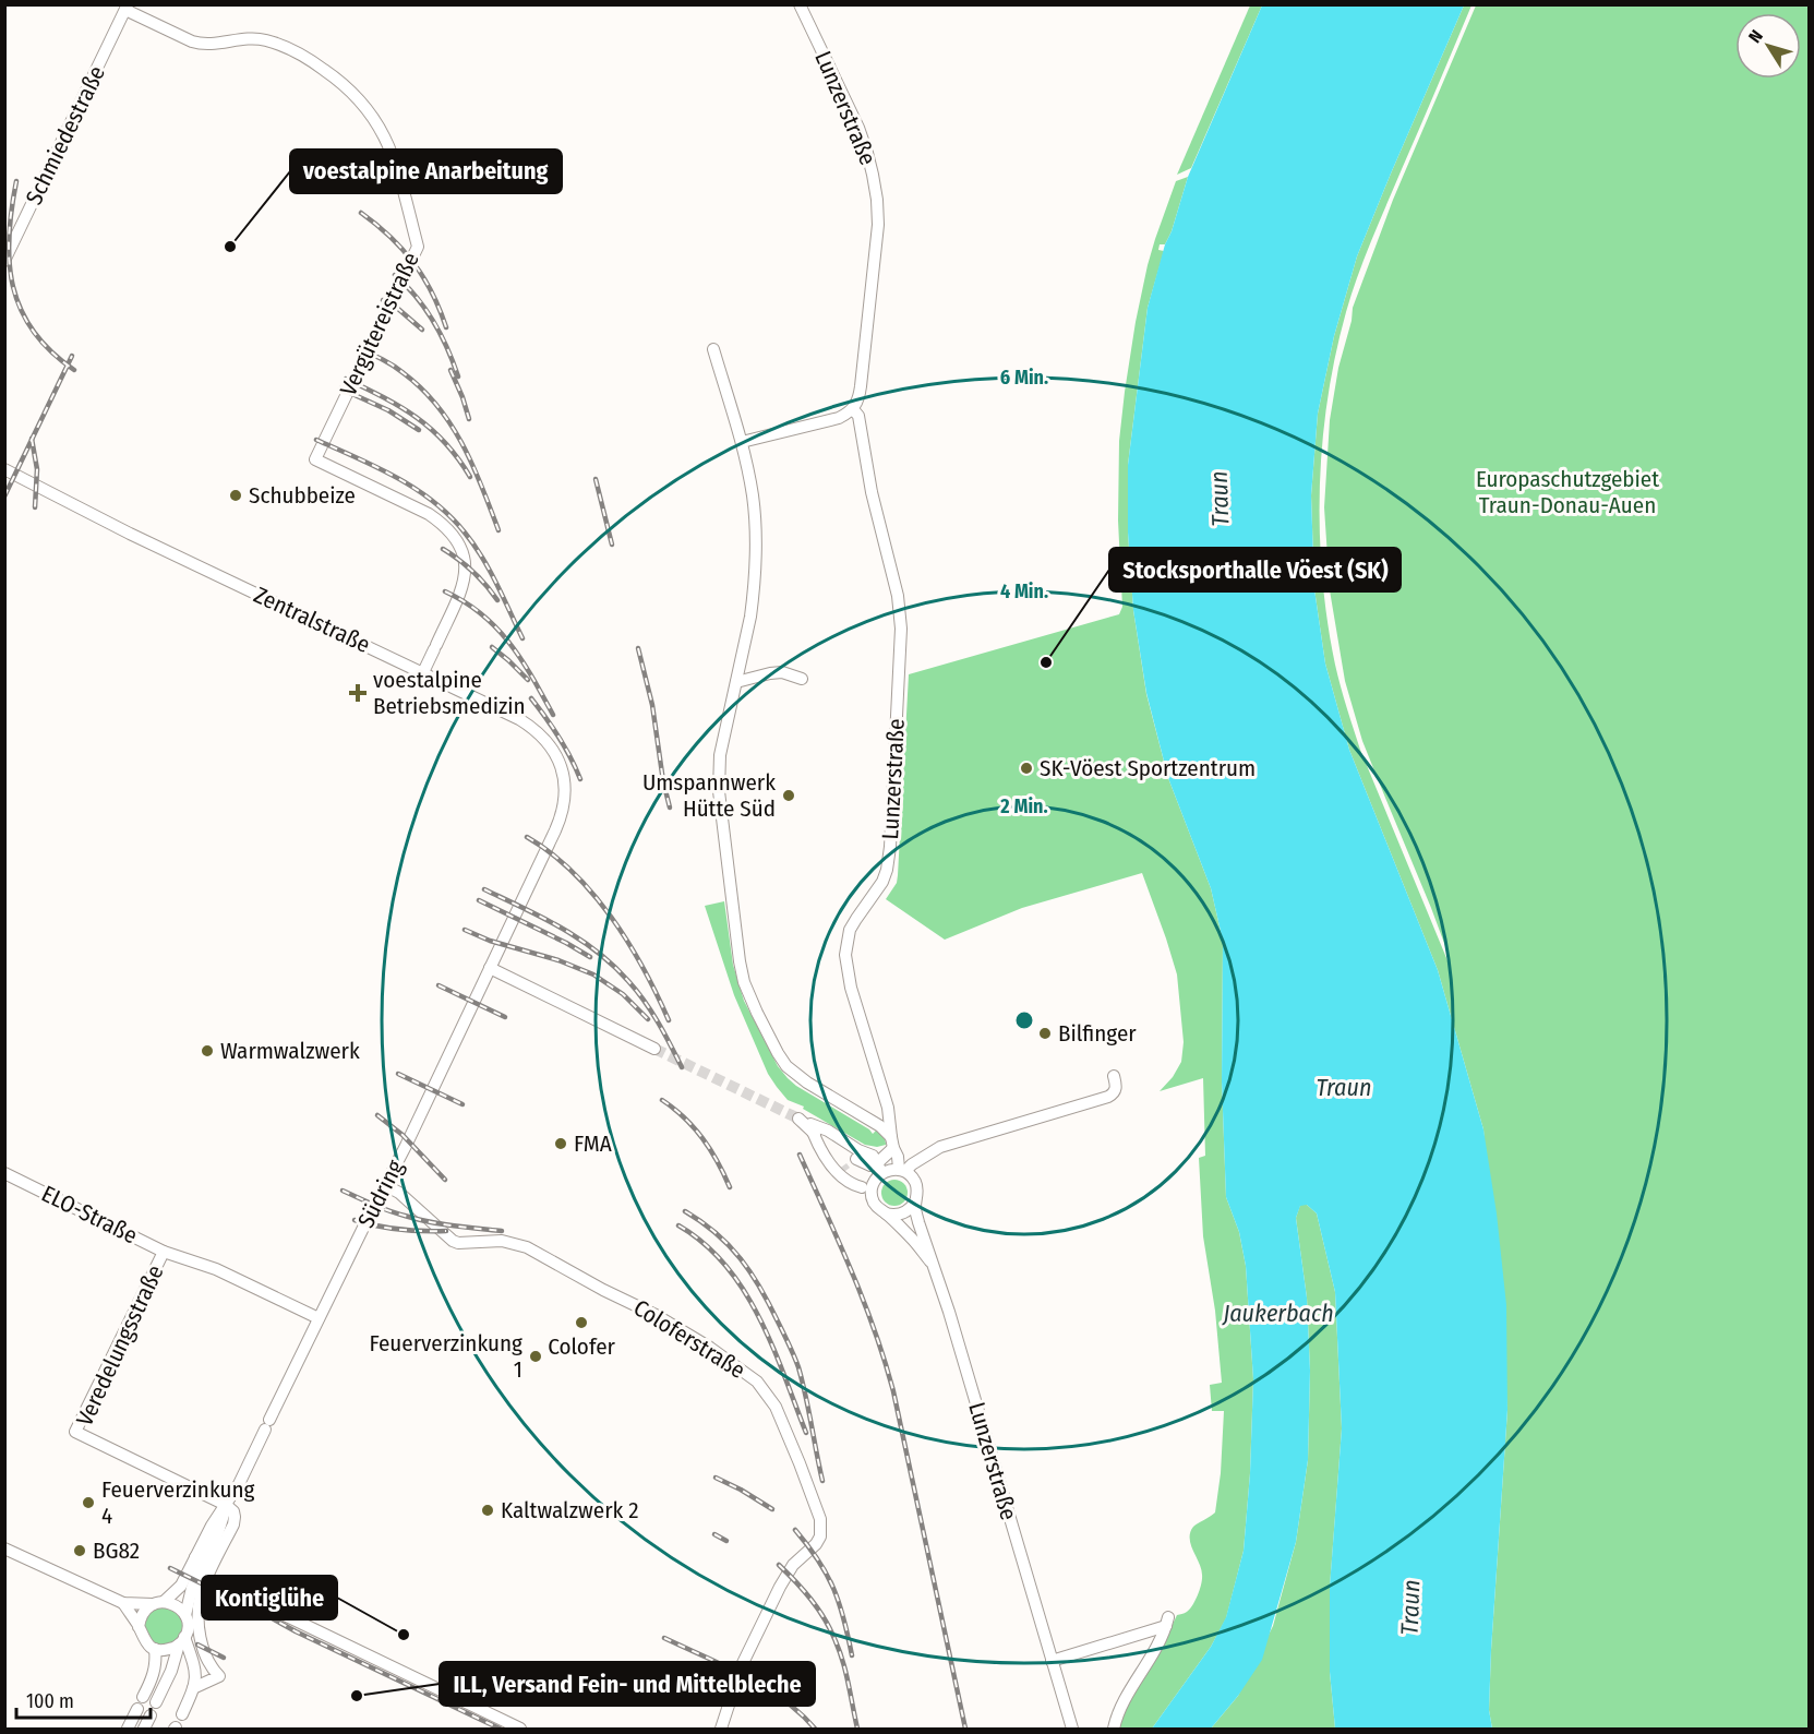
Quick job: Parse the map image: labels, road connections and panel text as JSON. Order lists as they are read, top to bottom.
{
  "streets": {
    "street": [
      "Lunzerstraße",
      "Schmiedestraße",
      "Vergütereistraße",
      "Zentralstraße",
      "Südring",
      "ELO-Straße",
      "Coloferstraße",
      "Veredelungsstraße"
    ]
  },
  "crossings": [
    ["Schmiedestraße", "Vergütereistraße"],
    ["Vergütereistraße", "Zentralstraße"],
    ["Zentralstraße", "Südring"],
    ["Südring", "ELO-Straße"],
    ["Südring", "Coloferstraße"],
    ["Südring", "Veredelungsstraße"],
    ["ELO-Straße", "Veredelungsstraße"]
  ],
  "water": ["Traun", "Jaukerbach"],
  "parks": ["Europaschutzgebiet Traun-Donau-Auen"],
  "places": {
    "other": [
      "voestalpine Anarbeitung",
      "Schubbeize",
      "Stocksporthalle Vöest (SK)",
      "SK-Vöest Sportzentrum",
      "Umspannwerk Hütte Süd",
      "Bilfinger",
      "Warmwalzwerk",
      "FMA",
      "Colofer",
      "Feuerverzinkung 1",
      "Feuerverzinkung 4",
      "Kaltwalzwerk 2",
      "BG82",
      "Kontiglühe",
      "ILL, Versand Fein- und Mittelbleche"
    ],
    "health": ["voestalpine Betriebsmedizin"]
  },
  "scale_bar": "100 m",
  "north": "top left",
  "rings": ["6 Min.", "4 Min.", "2 Min."]
}
